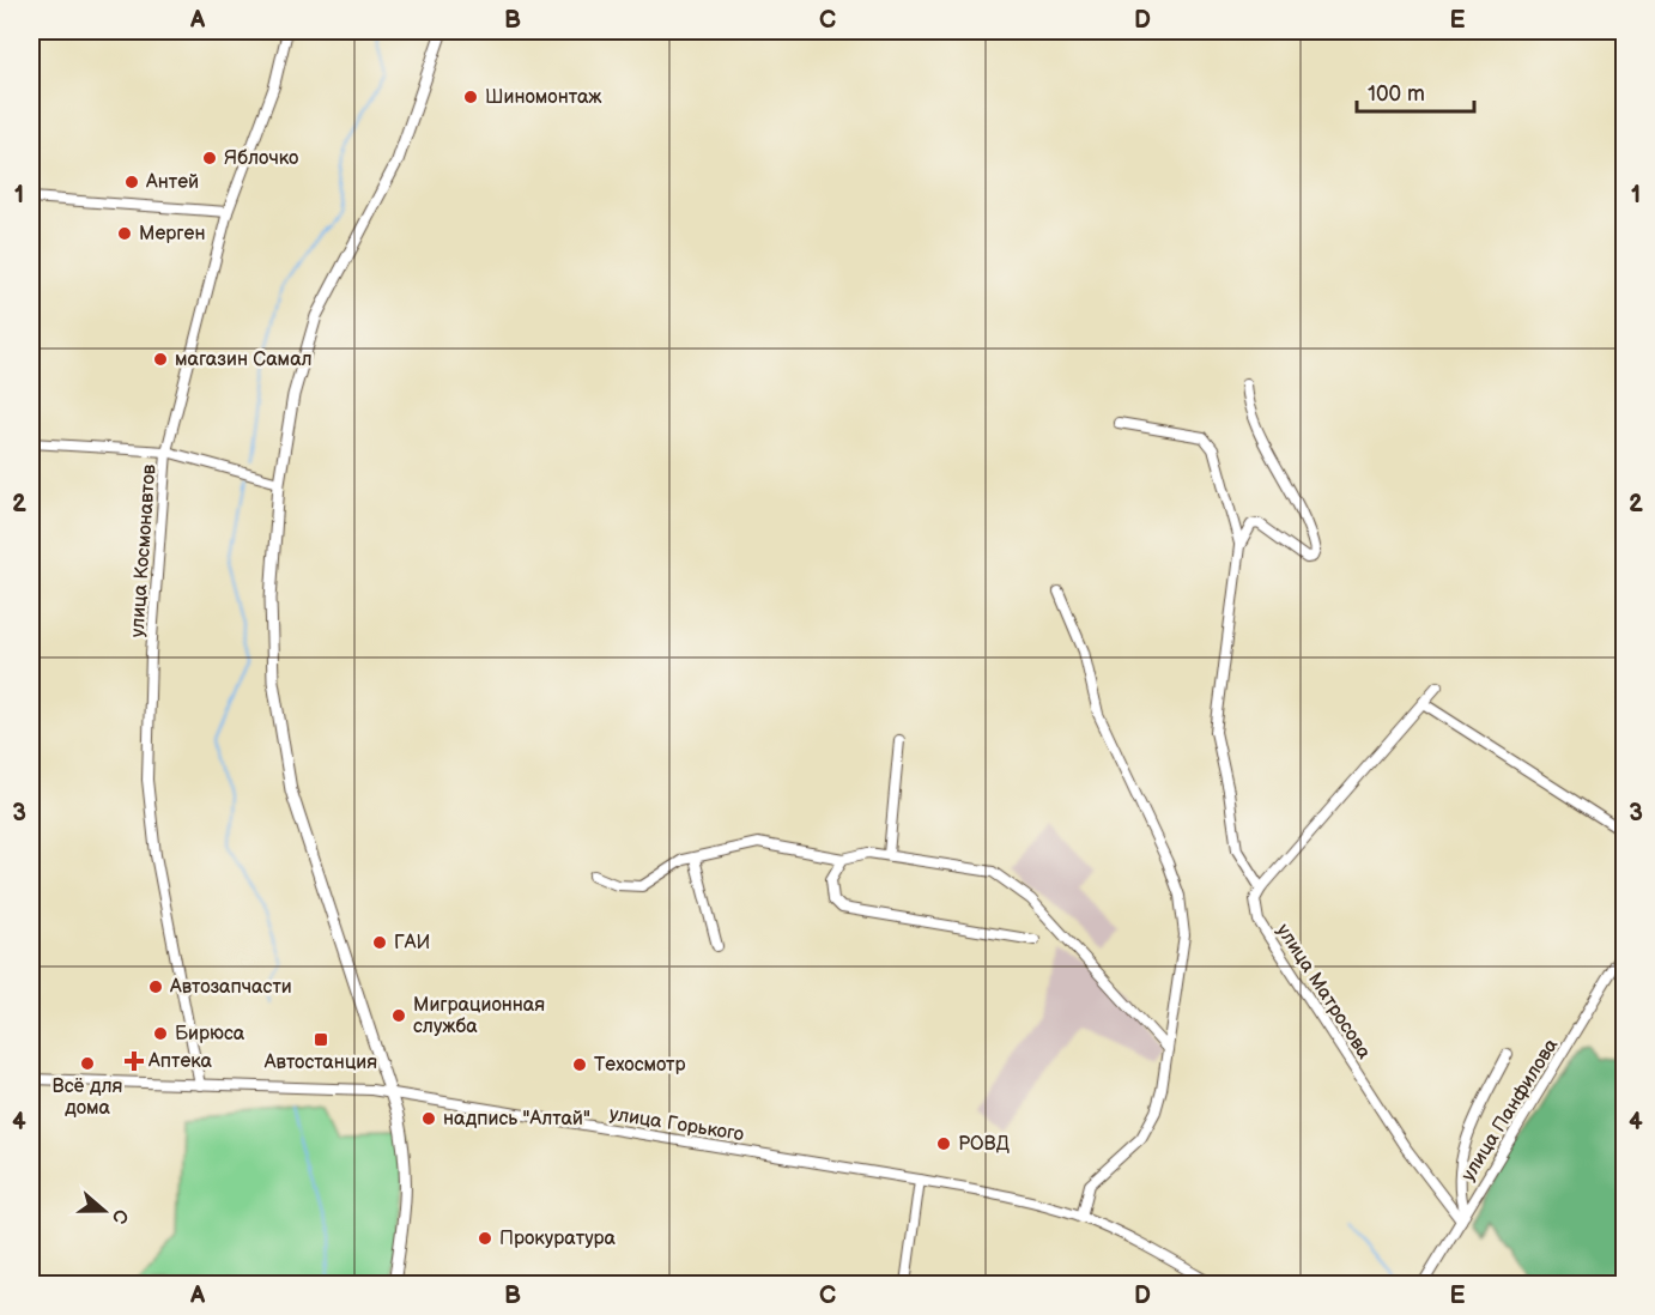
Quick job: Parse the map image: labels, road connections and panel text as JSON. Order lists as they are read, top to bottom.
{
  "streets": {
    "street": [
      "улица Космонавтов",
      "улица Матросова",
      "улица Панфилова",
      "улица Горького"
    ]
  },
  "crossings": [
    ["улица Космонавтов", "улица Горького"],
    ["улица Матросова", "улица Панфилова"]
  ],
  "places": {
    "other": [
      "Шиномонтаж",
      "Яблочко",
      "Антей",
      "Мерген",
      "магазин Самал",
      "ГАИ",
      "Автозапчасти",
      "Миграционная служба",
      "Бирюса",
      "Всё для дома",
      "Техосмотр",
      "надпись \"Алтай\"",
      "РОВД",
      "Прокуратура"
    ],
    "transit": ["Автостанция"],
    "health": ["Аптека"]
  },
  "scale_bar": "100 m",
  "north": "right",
  "grid": {
    "columns": [
      "A",
      "B",
      "C",
      "D",
      "E"
    ],
    "rows": [
      "1",
      "2",
      "3",
      "4"
    ]
  }
}
